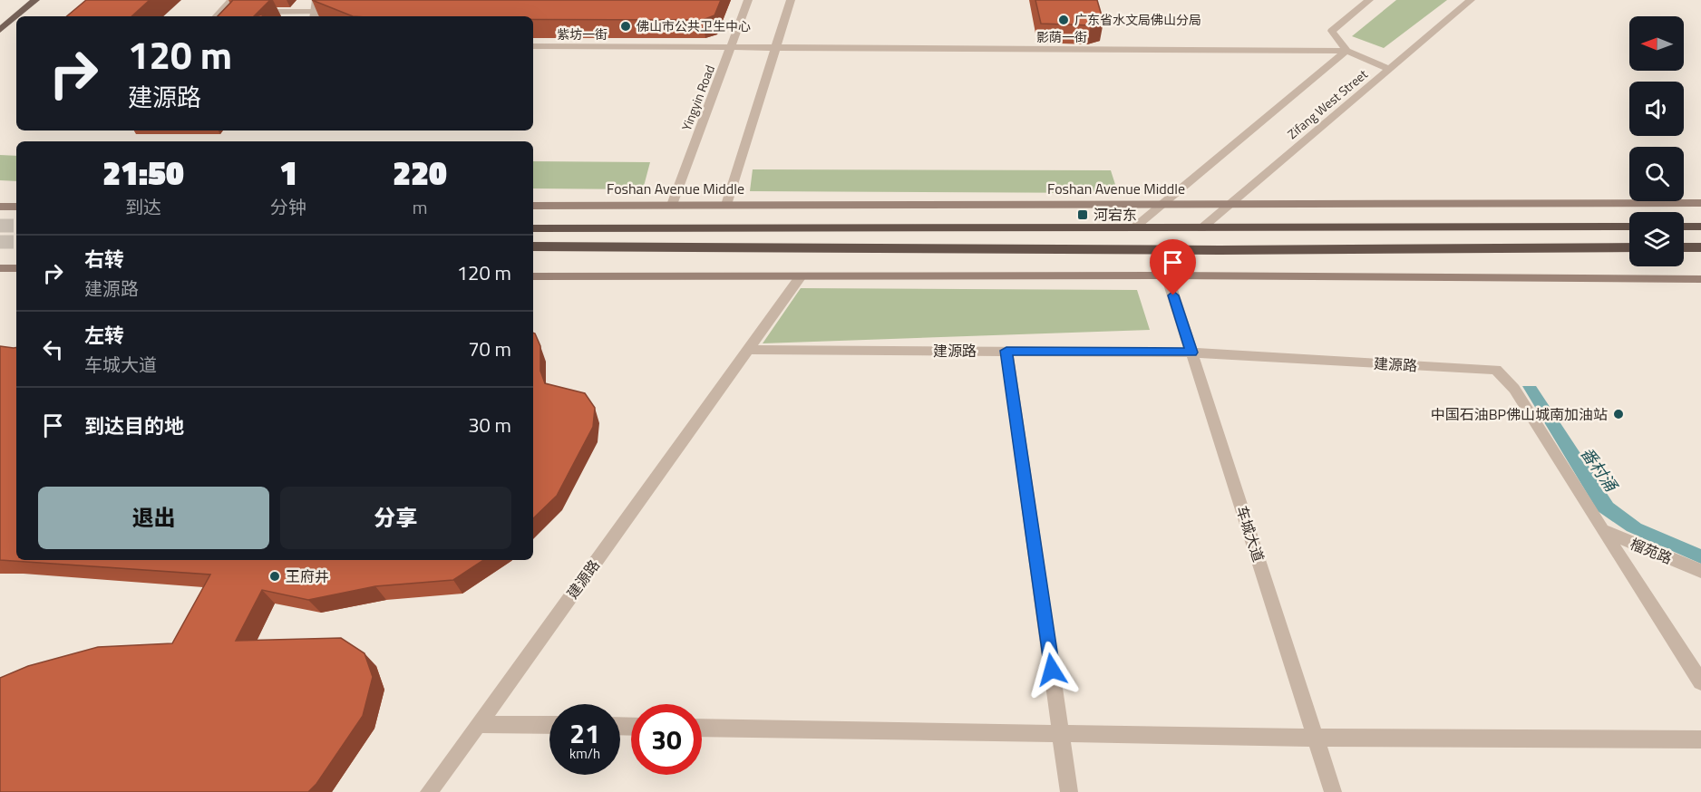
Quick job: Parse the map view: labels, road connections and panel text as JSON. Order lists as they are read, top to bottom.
{
  "streets": {
    "main road": ["Foshan Avenue Middle"],
    "street": [
      "紫坊一街",
      "影荫一街",
      "Yingyin Road",
      "Zifang West Street",
      "建源路",
      "车城大道",
      "榴苑路"
    ]
  },
  "crossings": [
    ["紫坊一街", "影荫一街"],
    ["紫坊一街", "Yingyin Road"],
    ["影荫一街", "Zifang West Street"],
    ["Yingyin Road", "Foshan Avenue Middle"],
    ["Zifang West Street", "Foshan Avenue Middle"],
    ["建源路", "车城大道"],
    ["建源路", "榴苑路"]
  ],
  "water": ["番村涌"],
  "places": {
    "other": [
      "广东省水文局佛山分局",
      "佛山市公共卫生中心",
      "中国石油BP佛山城南加油站",
      "王府井"
    ],
    "transit": ["河宕东"]
  },
  "north": "left",
  "page": {
    "turn": ["120 m", "建源路"],
    "eta": [
      "21:50",
      "到达",
      "1",
      "分钟",
      "220",
      "m"
    ],
    "list": [
      {
        "name": "右转",
        "note": "建源路",
        "value": "120 m"
      },
      {
        "name": "左转",
        "note": "车城大道",
        "value": "70 m"
      },
      {
        "name": "到达目的地",
        "value": "30 m"
      }
    ],
    "buttons": ["退出", "分享"],
    "speed": "21 km/h",
    "limit": "30"
  }
}
